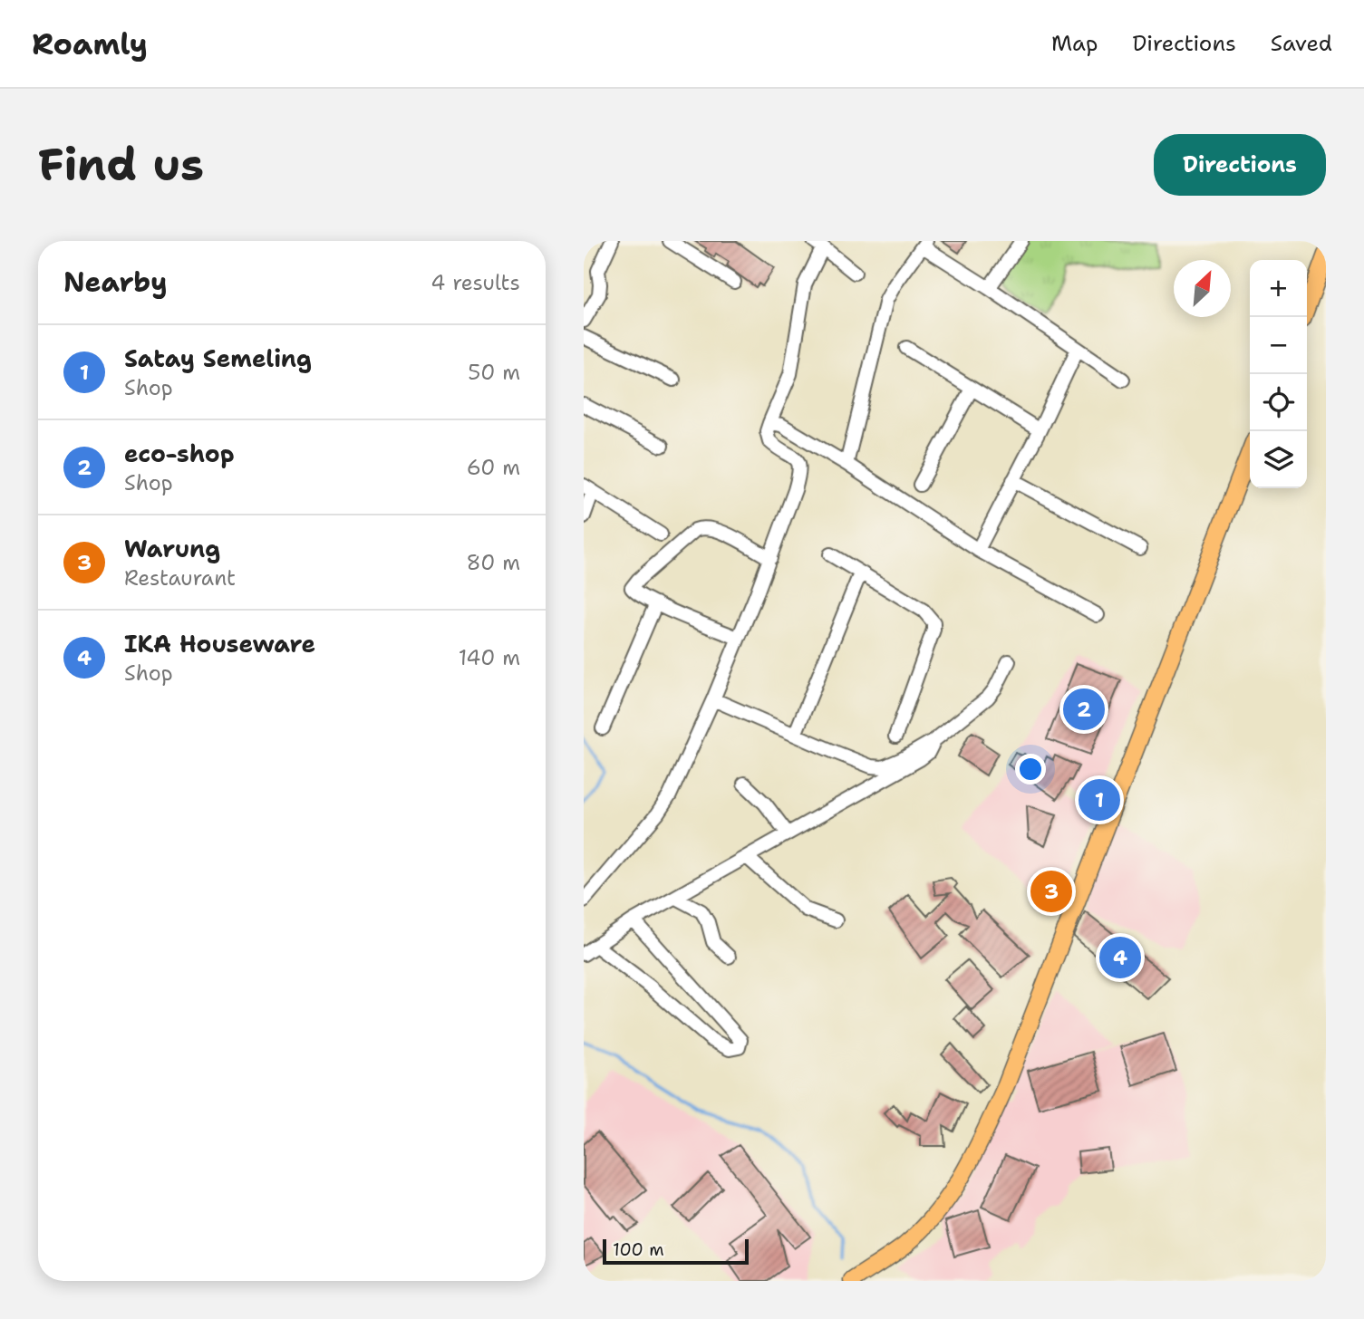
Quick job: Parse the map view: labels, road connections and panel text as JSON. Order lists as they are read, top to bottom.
{
  "scale_bar": "100 m",
  "north": "top right",
  "page": {
    "header": "Roamly",
    "nav": ["Map", "Directions", "Saved"],
    "buttons": "Directions",
    "title": "Find us",
    "heading": ["Nearby", "4 results"],
    "map_buttons": ["+", "−"],
    "list": [
      {
        "mark": "1",
        "name": "Satay Semeling",
        "note": "Shop",
        "value": "50 m"
      },
      {
        "mark": "2",
        "name": "eco-shop",
        "note": "Shop",
        "value": "60 m"
      },
      {
        "mark": "3",
        "name": "Warung",
        "note": "Restaurant",
        "value": "80 m"
      },
      {
        "mark": "4",
        "name": "IKA Houseware",
        "note": "Shop",
        "value": "140 m"
      }
    ],
    "pins": [
      "2",
      "1",
      "3",
      "4"
    ],
    "scale": "100 m"
  }
}
